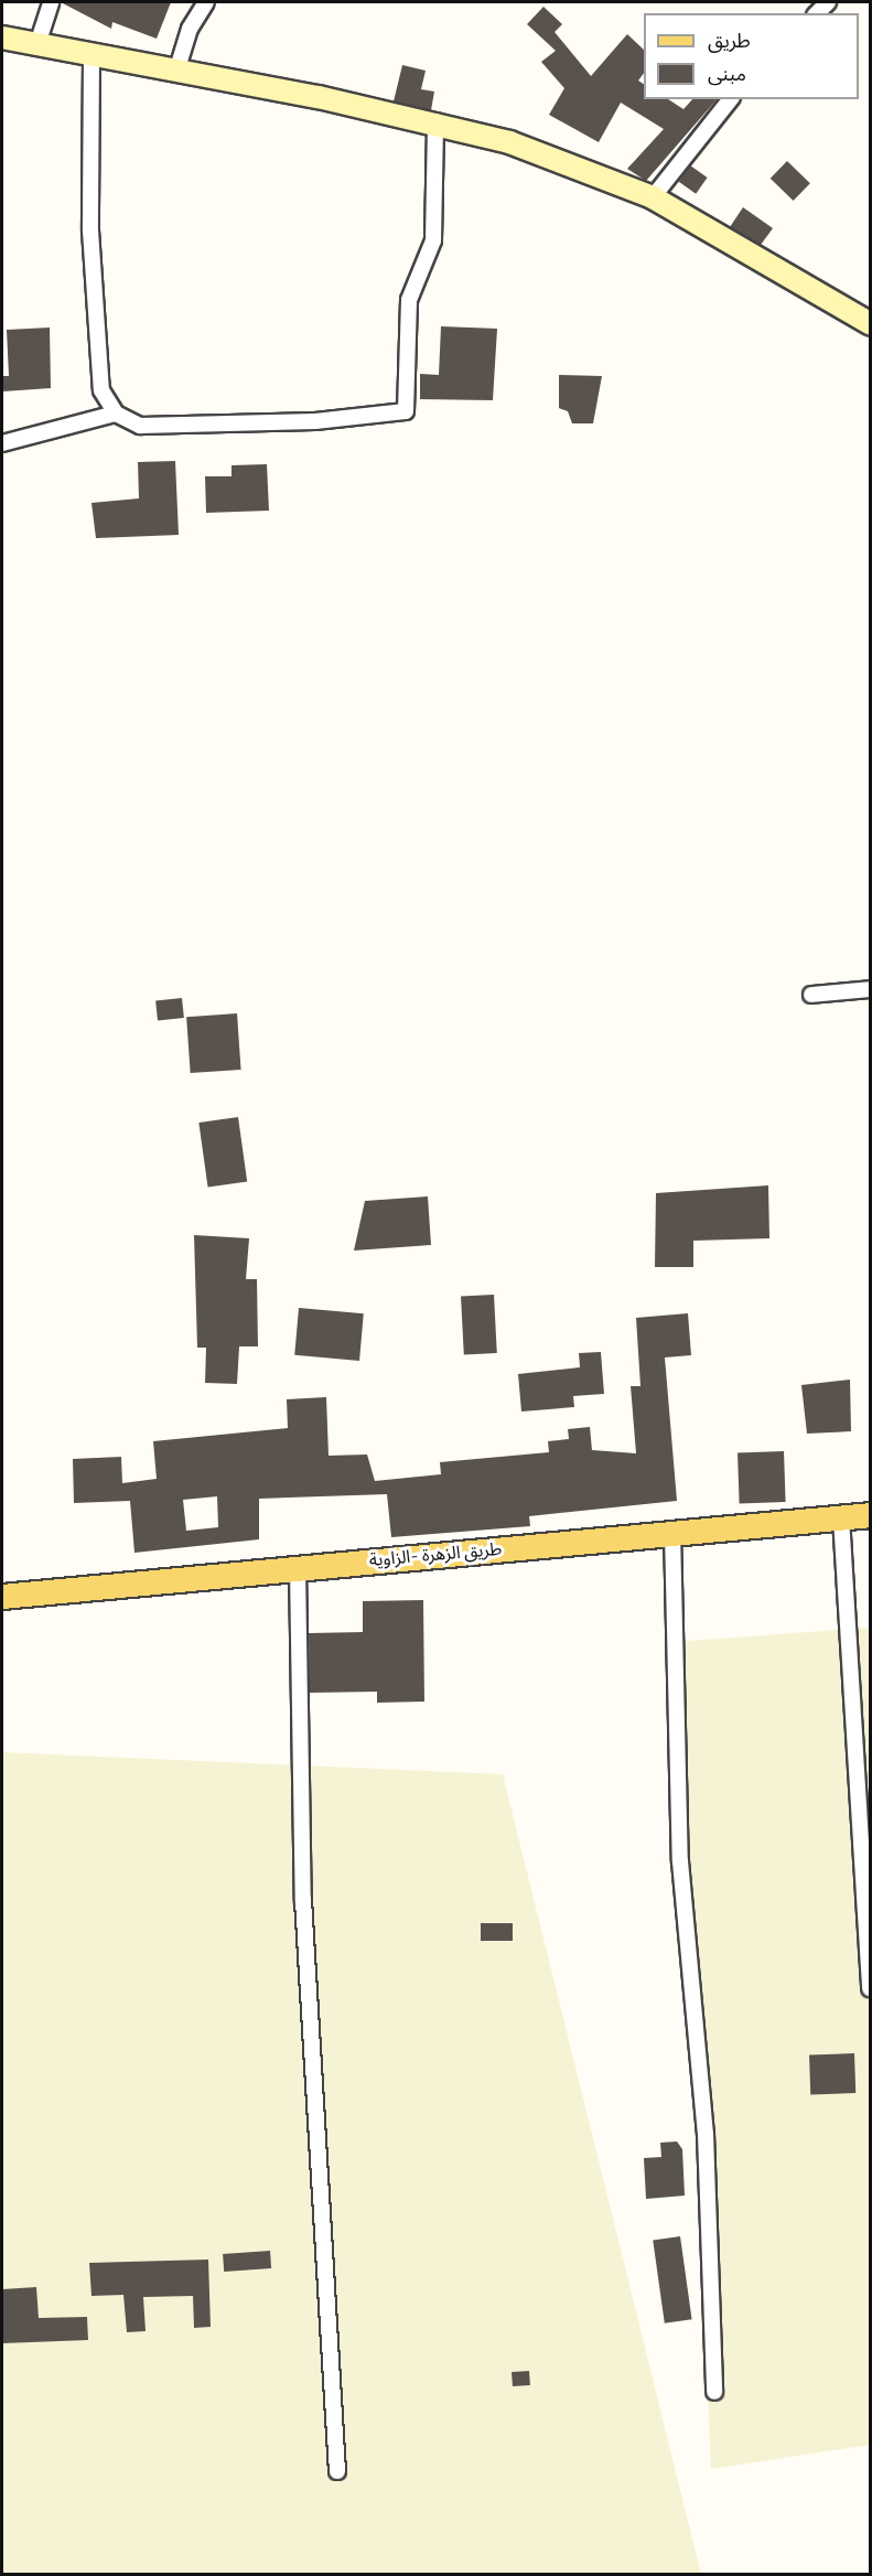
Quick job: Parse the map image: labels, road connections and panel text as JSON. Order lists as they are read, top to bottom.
{
  "streets": {
    "main road": ["طريق الزهرة -الزاوية"]
  },
  "legend": ["طريق", "مبنى"]
}
